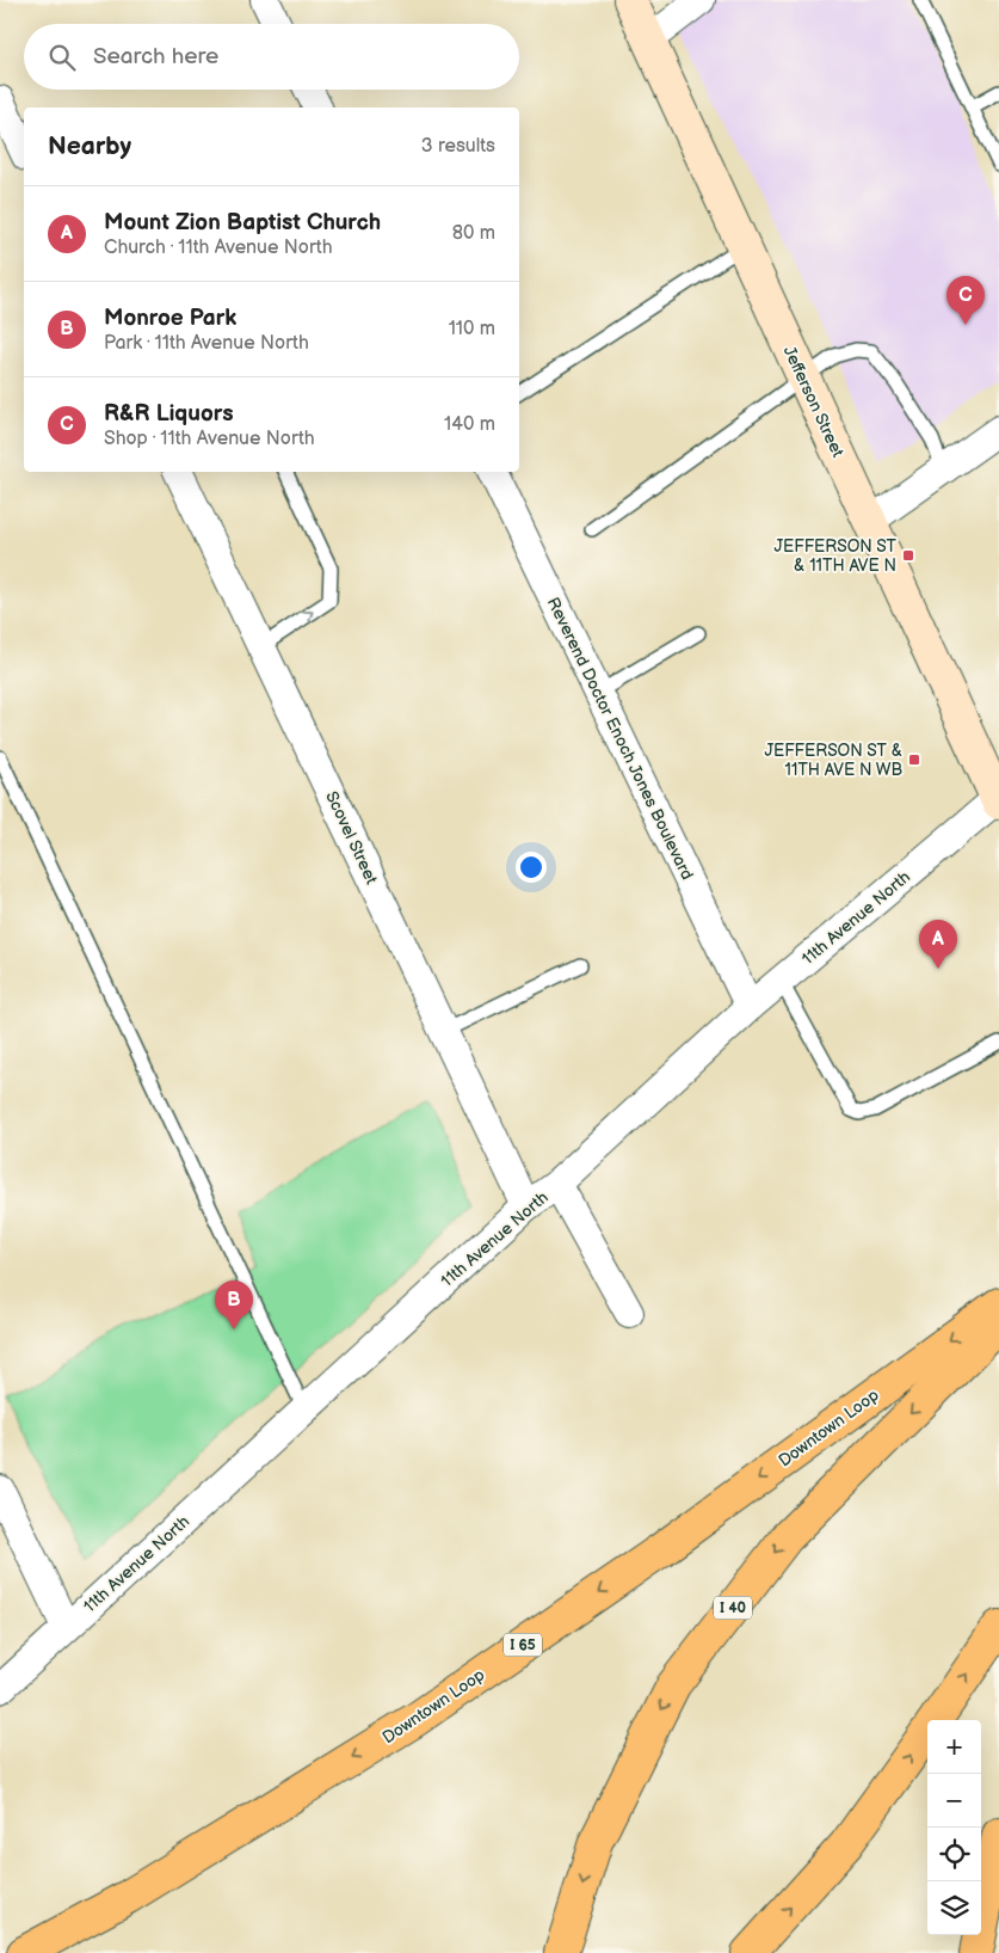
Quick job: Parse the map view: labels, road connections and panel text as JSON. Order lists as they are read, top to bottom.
{
  "streets": {
    "highway": ["Downtown Loop", "I 40", "I 65"],
    "main road": ["Jefferson Street"],
    "street": ["Reverend Doctor Enoch Jones Boulevard", "Scovel Street", "11th Avenue North"]
  },
  "crossings": [
    ["Jefferson Street", "11th Avenue North"],
    ["Reverend Doctor Enoch Jones Boulevard", "11th Avenue North"],
    ["Scovel Street", "11th Avenue North"]
  ],
  "places": {
    "transit": ["JEFFERSON ST & 11TH AVE N", "JEFFERSON ST & 11TH AVE N WB"]
  },
  "page": {
    "search": "Search here",
    "heading": ["Nearby", "3 results"],
    "list": [
      {
        "mark": "A",
        "name": "Mount Zion Baptist Church",
        "note": "Church · 11th Avenue North",
        "value": "80 m"
      },
      {
        "mark": "B",
        "name": "Monroe Park",
        "note": "Park · 11th Avenue North",
        "value": "110 m"
      },
      {
        "mark": "C",
        "name": "R&R Liquors",
        "note": "Shop · 11th Avenue North",
        "value": "140 m"
      }
    ],
    "pins": ["C", "A", "B"],
    "map_buttons": ["+", "−"]
  }
}
